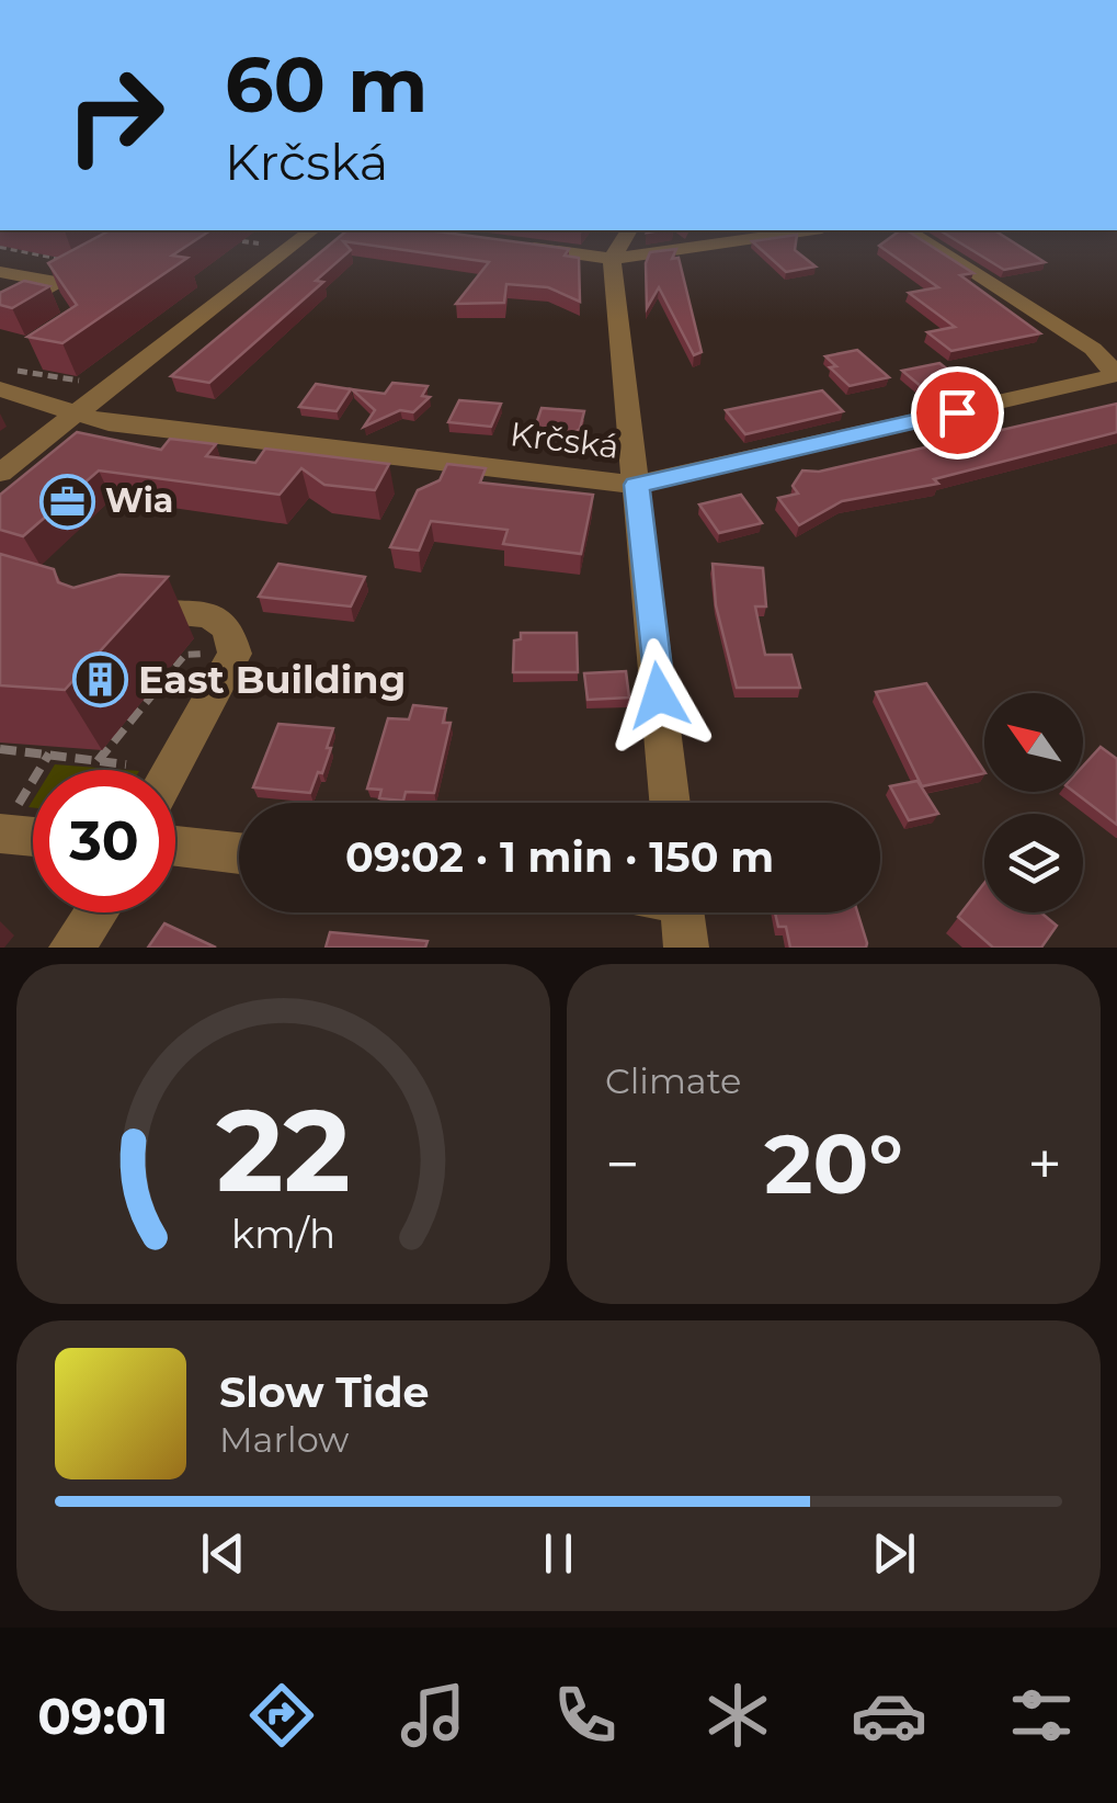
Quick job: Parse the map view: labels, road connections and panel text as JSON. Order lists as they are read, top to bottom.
{
  "streets": {
    "street": ["Krčská"]
  },
  "places": {
    "office": ["Wia"],
    "building": ["East Building"]
  },
  "north": "top left",
  "page": {
    "turn": ["60 m", "Krčská"],
    "limit": "30",
    "trip": "09:02 · 1 min · 150 m",
    "tile": "Climate",
    "heat": ["−", "20°", "+"],
    "song": ["Slow Tide", "Marlow"],
    "tabs": "09:01",
    "gauge": ["22", "km/h"]
  }
}
